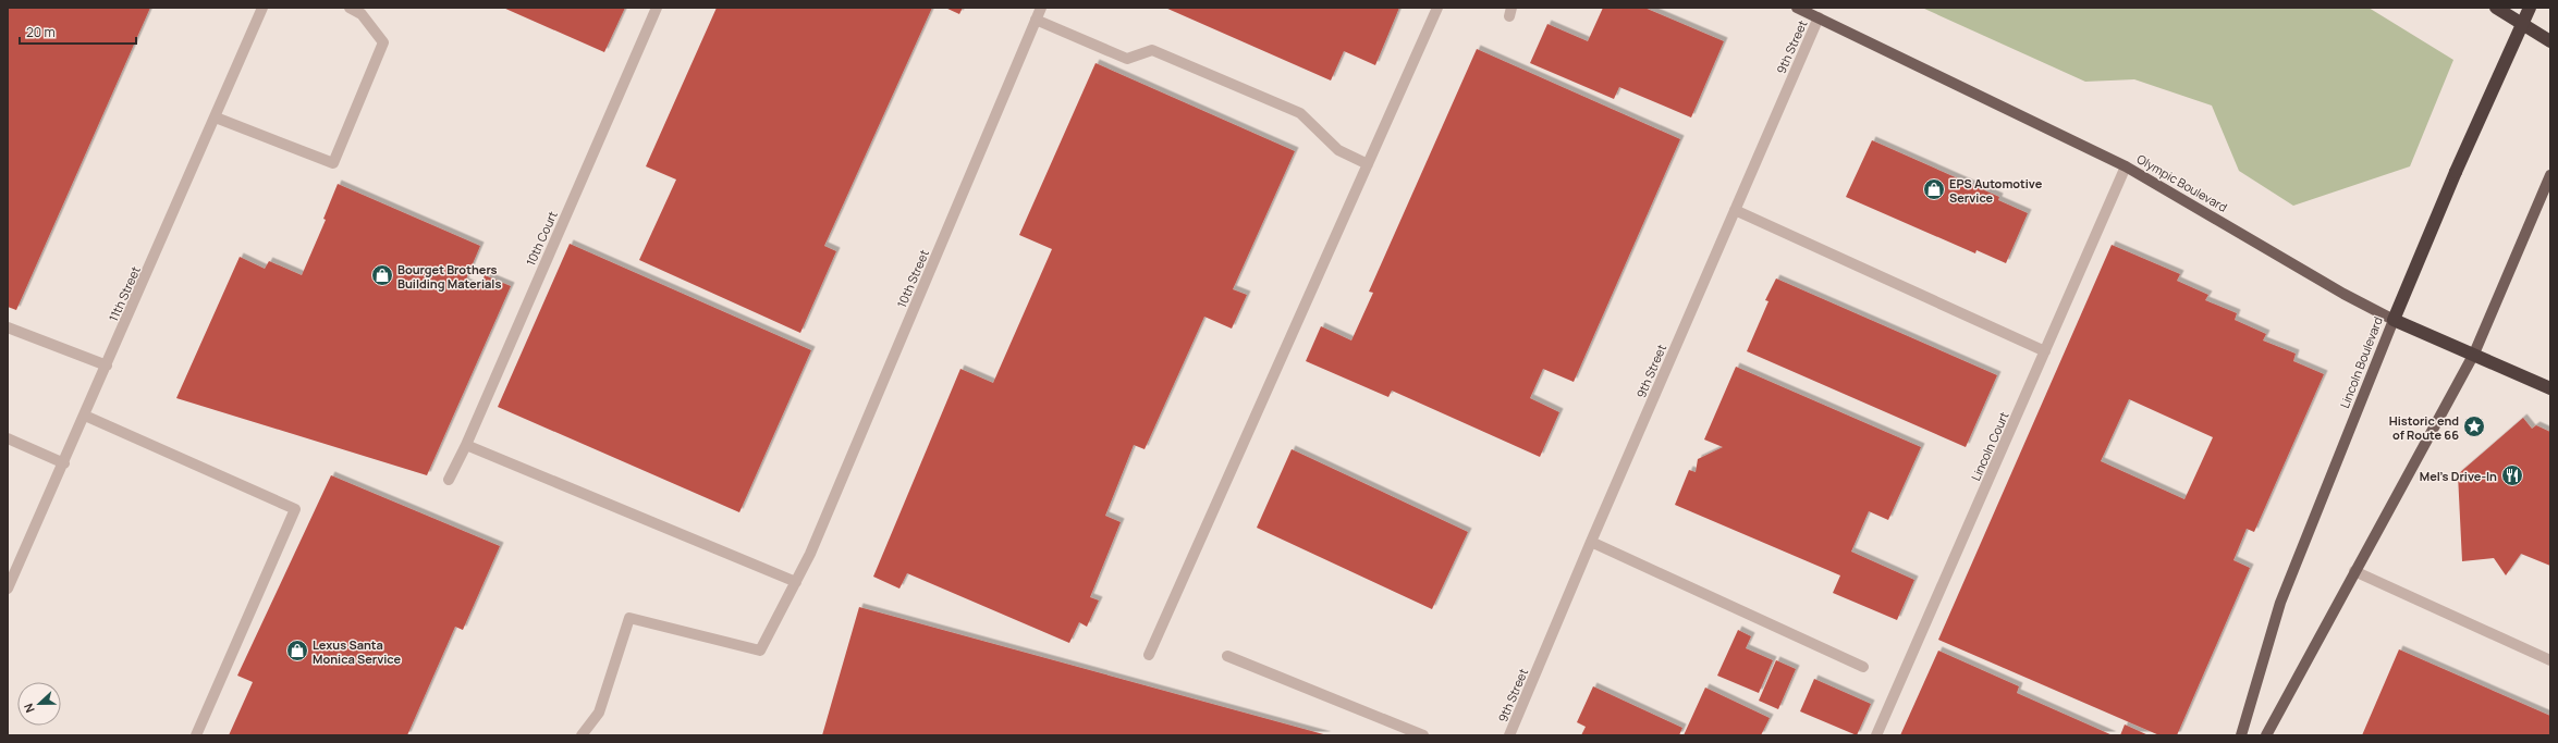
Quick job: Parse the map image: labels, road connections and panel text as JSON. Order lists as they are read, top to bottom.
{
  "streets": {
    "highway": ["Olympic Boulevard", "Lincoln Boulevard"],
    "street": [
      "9th Street",
      "10th Court",
      "10th Street",
      "11th Street",
      "Lincoln Court"
    ]
  },
  "crossings": [
    ["9th Street", "Olympic Boulevard"],
    ["Olympic Boulevard", "Lincoln Boulevard"],
    ["Olympic Boulevard", "Lincoln Court"]
  ],
  "places": {
    "shop": ["EPS Automotive Service", "Bourget Brothers Building Materials", "Lexus Santa Monica Service"],
    "place": ["Historic end of Route 66"],
    "restaurant": ["Mel's Drive-In"]
  },
  "scale_bar": "20 m",
  "north": "left"
}
